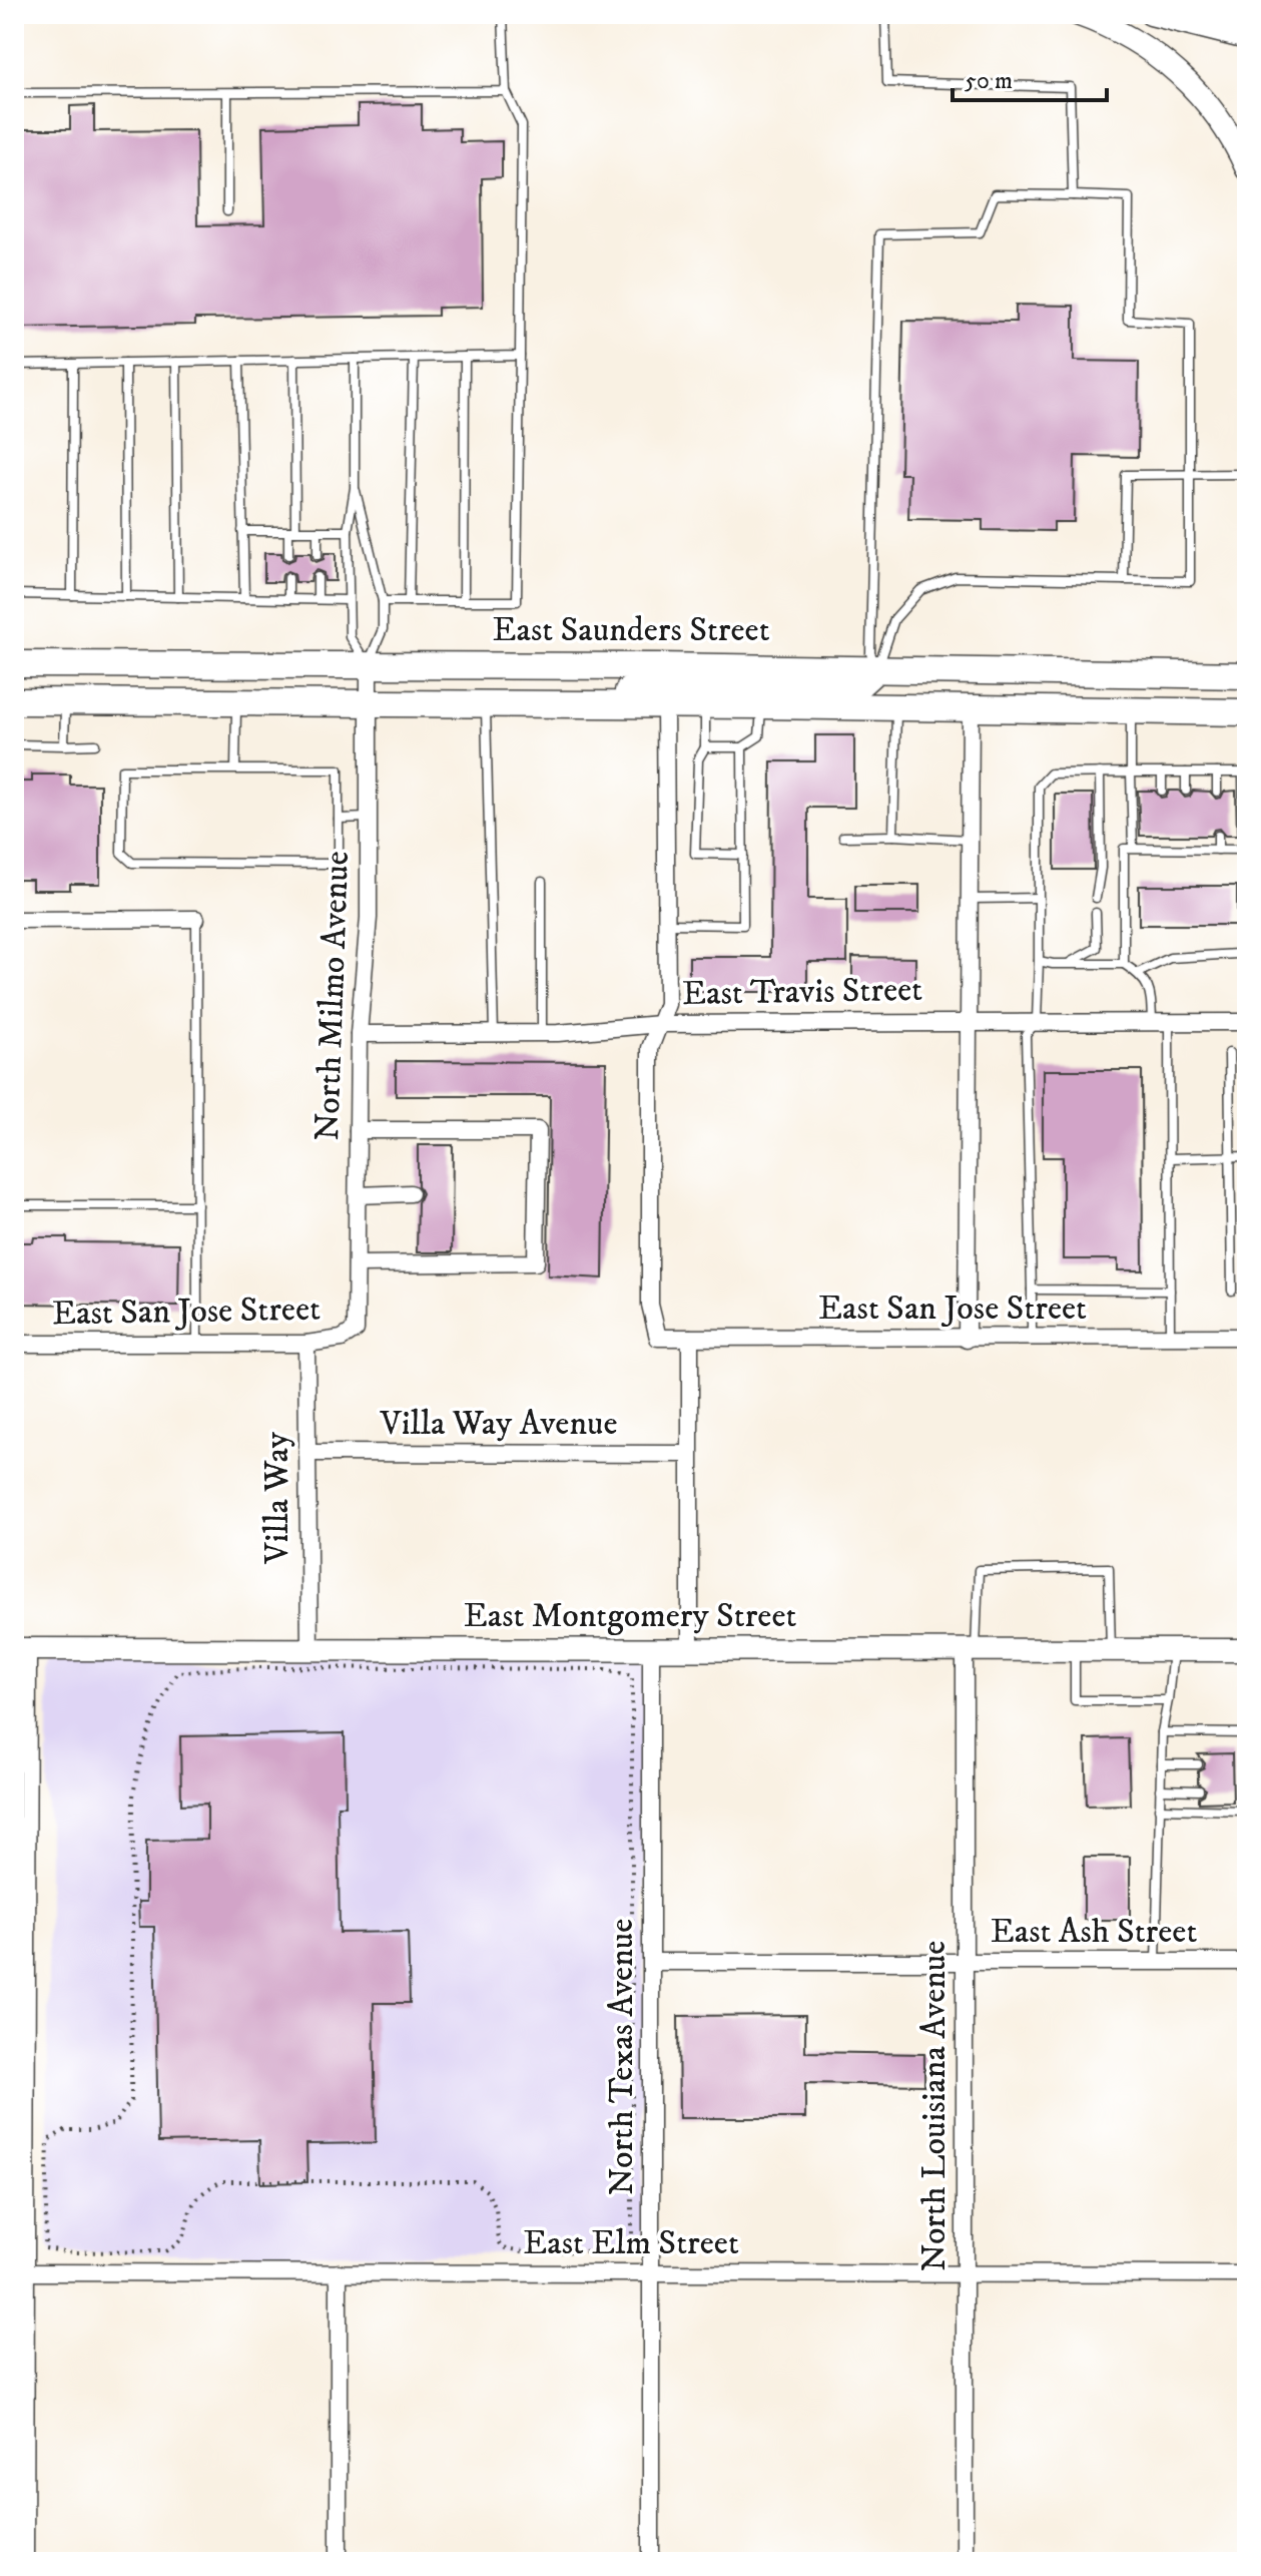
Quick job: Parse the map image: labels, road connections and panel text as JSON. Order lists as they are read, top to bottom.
{
  "streets": {
    "main road": ["East Saunders Street"],
    "street": [
      "East Travis Street",
      "North Milmo Avenue",
      "East San Jose Street",
      "Villa Way Avenue",
      "Villa Way",
      "East Montgomery Street",
      "East Ash Street",
      "North Texas Avenue",
      "North Louisiana Avenue",
      "East Elm Street"
    ]
  },
  "crossings": [
    ["East Saunders Street", "North Milmo Avenue"],
    ["East Travis Street", "North Milmo Avenue"],
    ["East Travis Street", "East San Jose Street"],
    ["North Milmo Avenue", "East San Jose Street"],
    ["East San Jose Street", "Villa Way"],
    ["Villa Way Avenue", "Villa Way"],
    ["Villa Way", "East Montgomery Street"],
    ["East Montgomery Street", "North Texas Avenue"],
    ["East Montgomery Street", "North Louisiana Avenue"],
    ["East Ash Street", "North Texas Avenue"],
    ["East Ash Street", "North Louisiana Avenue"],
    ["North Texas Avenue", "East Elm Street"],
    ["North Louisiana Avenue", "East Elm Street"]
  ],
  "scale_bar": "50 m"
}
